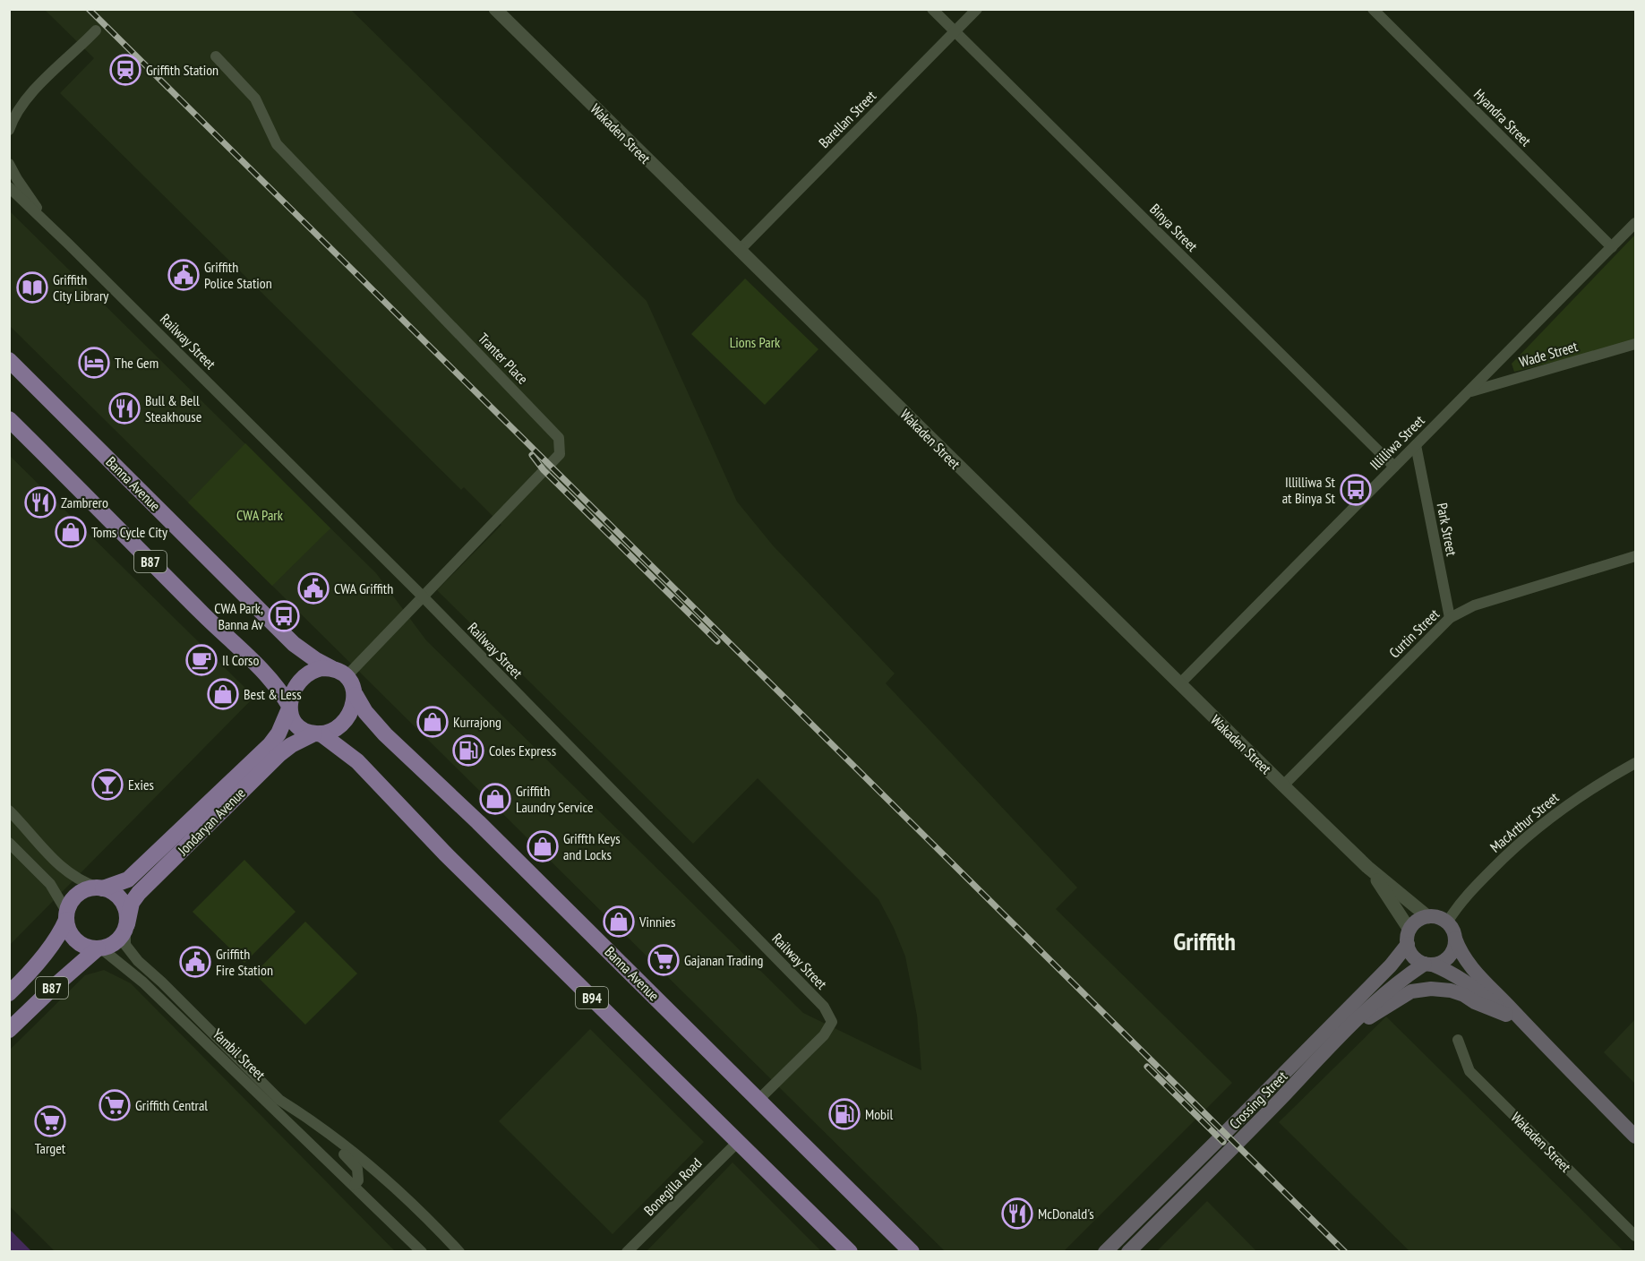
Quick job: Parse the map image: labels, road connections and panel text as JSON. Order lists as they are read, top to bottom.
{
  "streets": {
    "main road": [
      "Banna Avenue",
      "B87",
      "Jondaryan Avenue",
      "B94",
      "Crossing Street"
    ],
    "street": [
      "Hyandra Street",
      "Barellan Street",
      "Wakaden Street",
      "Binya Street",
      "Railway Street",
      "Wade Street",
      "Tranter Place",
      "Illilliwa Street",
      "Park Street",
      "Curtin Street",
      "MacArthur Street",
      "Yambil Street",
      "Bonegilla Road"
    ]
  },
  "crossings": [
    ["Hyandra Street", "Illilliwa Street"],
    ["Barellan Street", "Wakaden Street"],
    ["Barellan Street", "Binya Street"],
    ["Wakaden Street", "Illilliwa Street"],
    ["Wakaden Street", "Curtin Street"],
    ["Wakaden Street", "MacArthur Street"],
    ["Wakaden Street", "Crossing Street"],
    ["Binya Street", "Illilliwa Street"],
    ["Railway Street", "Tranter Place"],
    ["Railway Street", "Banna Avenue"],
    ["Wade Street", "Illilliwa Street"],
    ["Tranter Place", "Banna Avenue"],
    ["Tranter Place", "B87"],
    ["Tranter Place", "Jondaryan Avenue"],
    ["Tranter Place", "B94"],
    ["Illilliwa Street", "Park Street"],
    ["Banna Avenue", "B87"],
    ["Banna Avenue", "Jondaryan Avenue"],
    ["Banna Avenue", "B94"],
    ["Park Street", "Curtin Street"],
    ["B87", "Jondaryan Avenue"],
    ["B87", "B94"],
    ["B87", "Yambil Street"],
    ["Jondaryan Avenue", "B94"],
    ["Jondaryan Avenue", "Yambil Street"],
    ["MacArthur Street", "Crossing Street"],
    ["B94", "Bonegilla Road"]
  ],
  "districts": ["Griffith"],
  "parks": ["Lions Park", "CWA Park"],
  "places": {
    "station": ["Griffith Station"],
    "public building": ["Griffith Police Station", "CWA Griffith", "Griffith Fire Station"],
    "library": ["Griffith City Library"],
    "hotel": ["The Gem"],
    "restaurant": ["Bull & Bell Steakhouse", "Zambrero", "McDonald's"],
    "bus stop": ["Illilliwa St at Binya St", "CWA Park, Banna Av"],
    "shop": [
      "Toms Cycle City",
      "Best & Less",
      "Kurrajong",
      "Griffith Laundry Service",
      "Griffth Keys and Locks",
      "Vinnies"
    ],
    "cafe": ["Il Corso"],
    "fuel station": ["Coles Express", "Mobil"],
    "bar": ["Exies"],
    "supermarket": ["Gajanan Trading", "Griffith Central", "Target"]
  }
}
